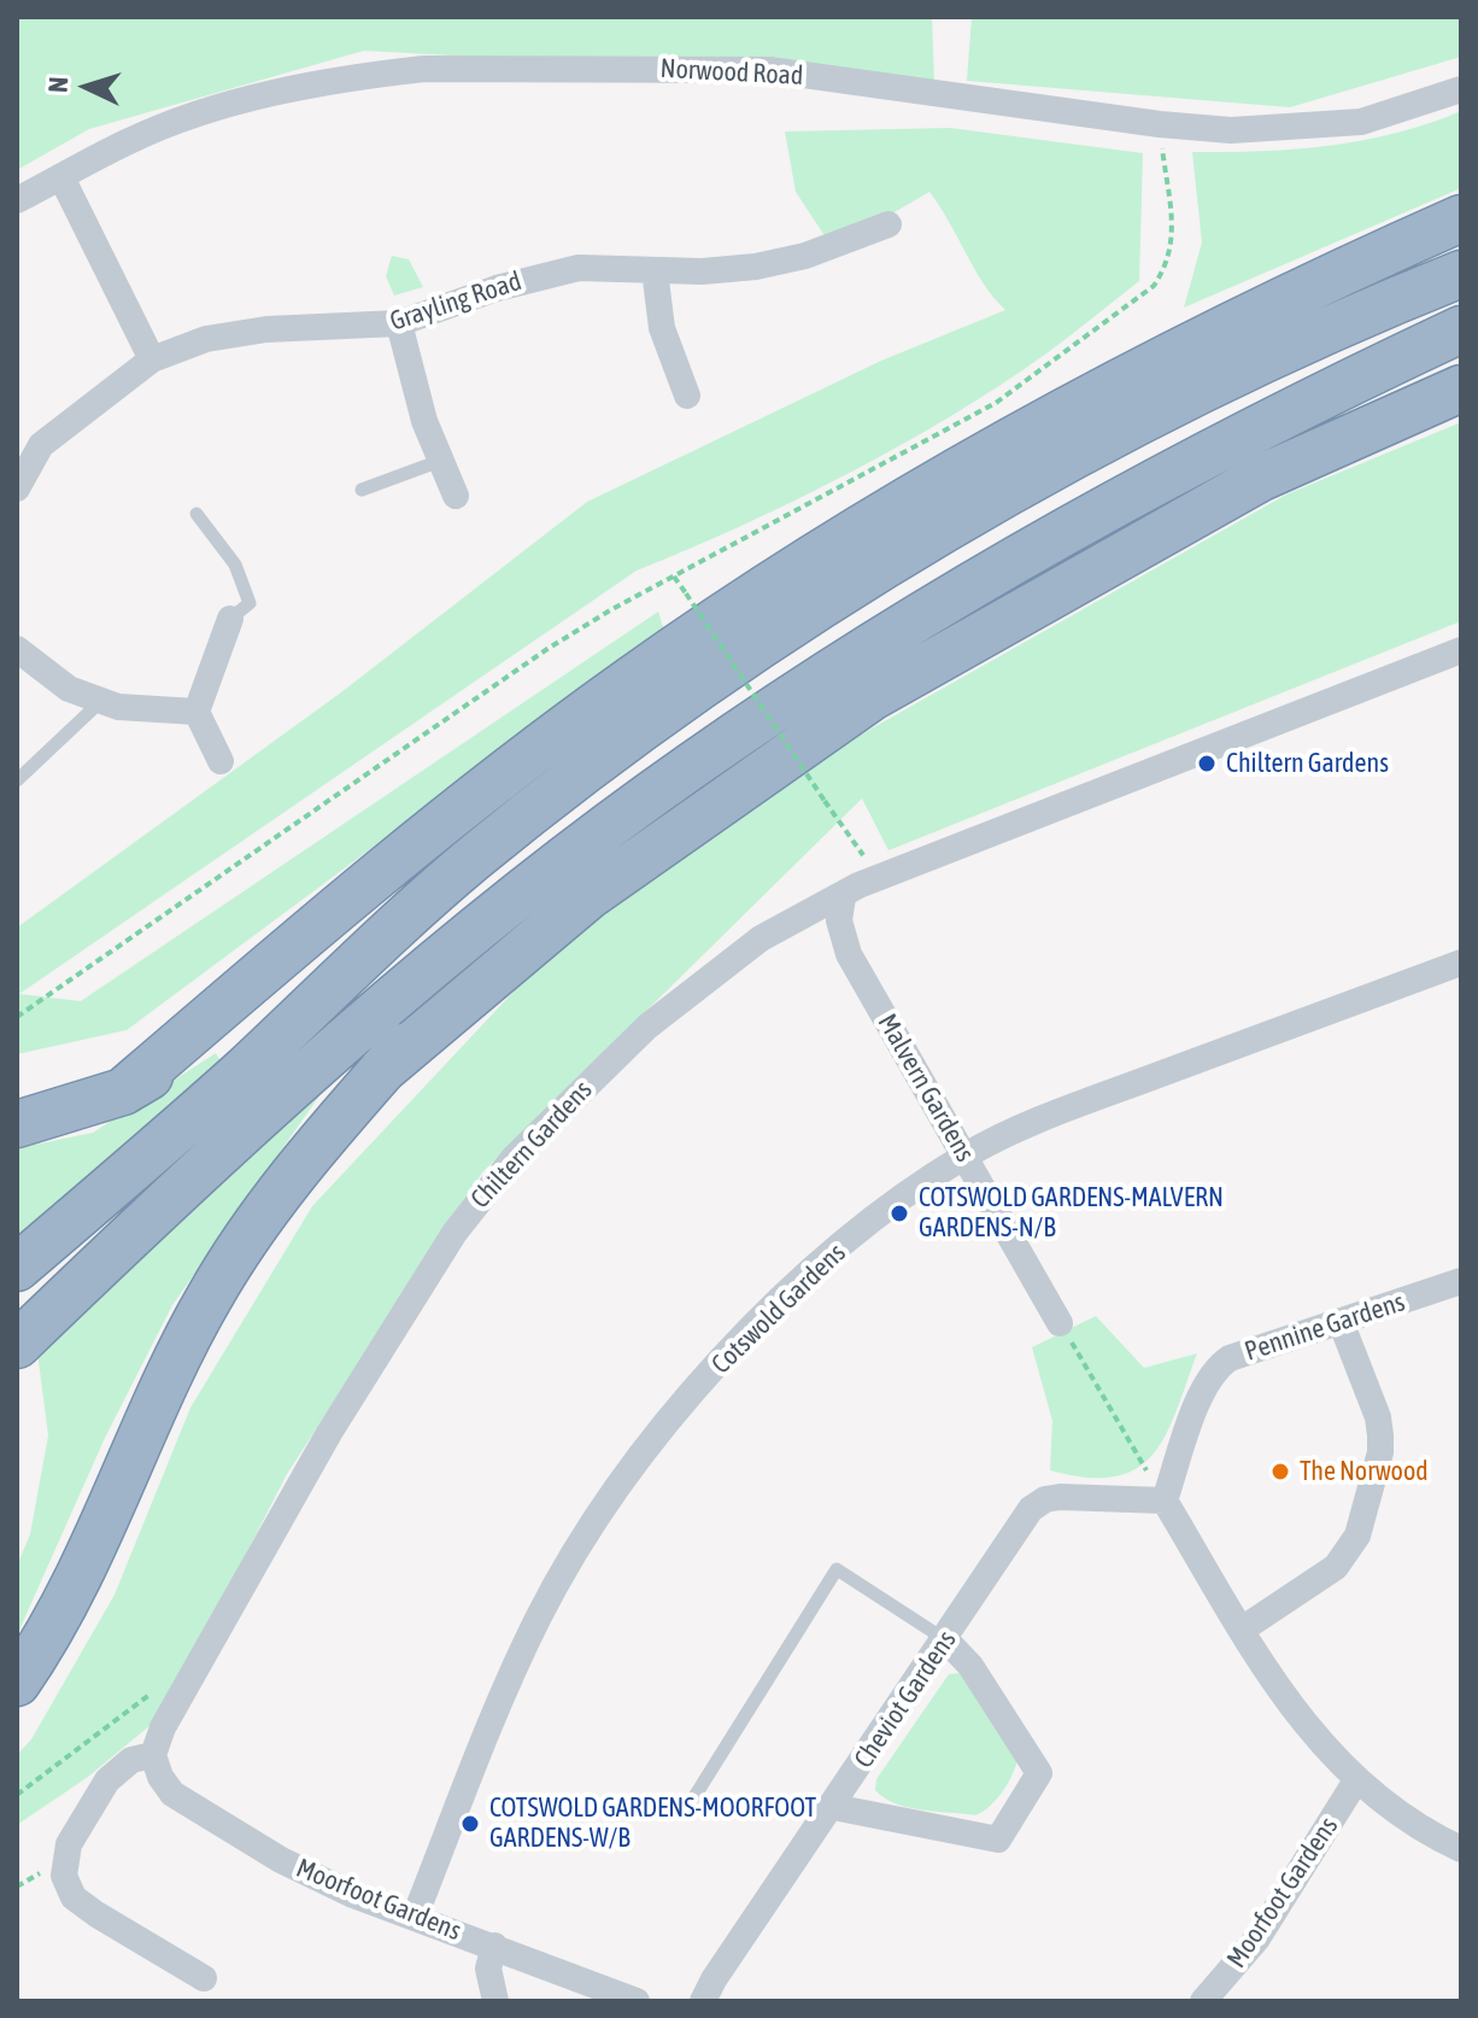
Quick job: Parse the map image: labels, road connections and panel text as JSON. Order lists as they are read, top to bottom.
{
  "streets": {
    "street": [
      "Norwood Road",
      "Grayling Road",
      "Malvern Gardens",
      "Chiltern Gardens",
      "Cotswold Gardens",
      "Pennine Gardens",
      "Cheviot Gardens",
      "Moorfoot Gardens"
    ]
  },
  "crossings": [
    ["Malvern Gardens", "Chiltern Gardens"],
    ["Malvern Gardens", "Cotswold Gardens"],
    ["Chiltern Gardens", "Moorfoot Gardens"],
    ["Cotswold Gardens", "Moorfoot Gardens"],
    ["Pennine Gardens", "Cheviot Gardens"]
  ],
  "places": [
    "Chiltern Gardens",
    "COTSWOLD GARDENS-MALVERN GARDENS-N/B",
    "The Norwood",
    "COTSWOLD GARDENS-MOORFOOT GARDENS-W/B"
  ],
  "north": "left"
}
